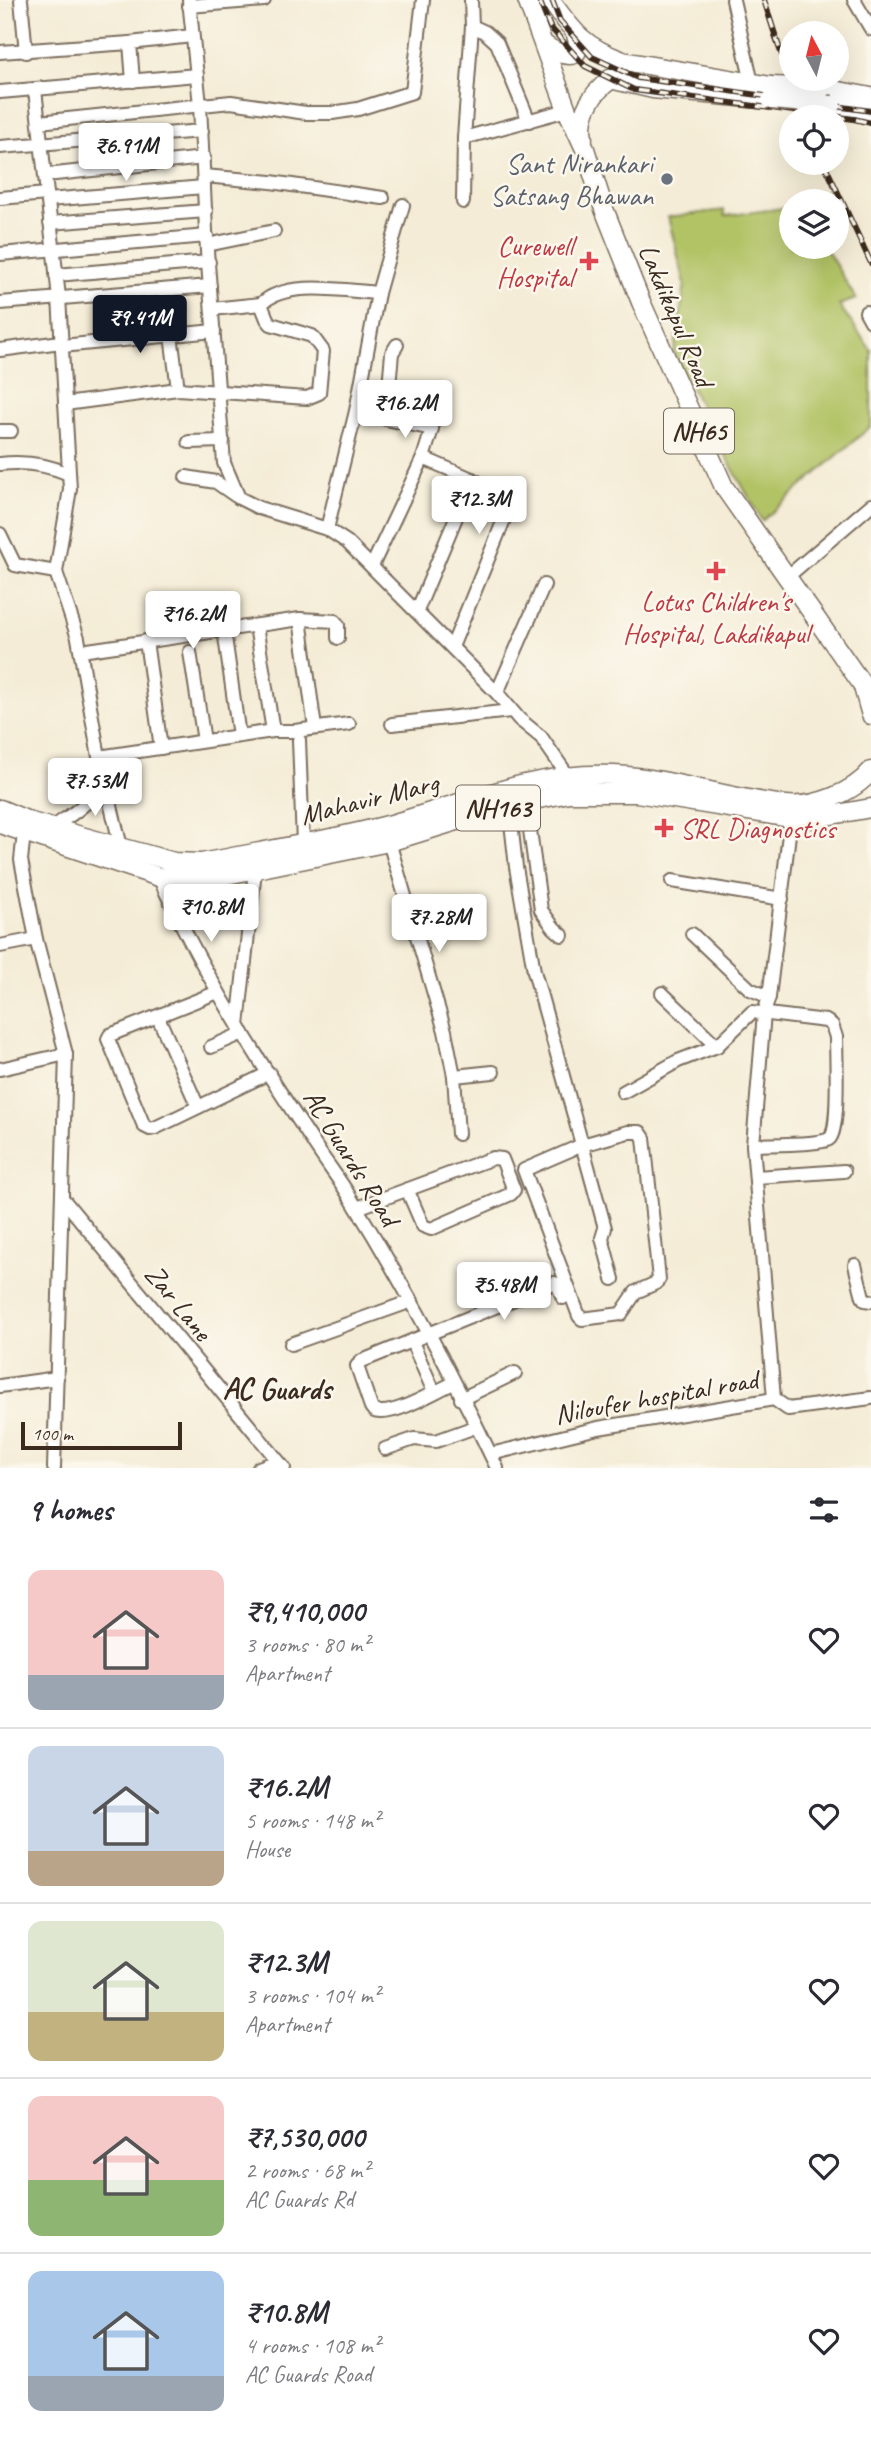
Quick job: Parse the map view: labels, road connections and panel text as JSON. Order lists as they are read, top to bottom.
{
  "streets": {
    "highway": [
      "Lakdikapul Road",
      "NH65",
      "Mahavir Marg",
      "NH163"
    ],
    "street": ["AC Guards Road", "Zar Lane", "Niloufer hospital road"]
  },
  "crossings": [
    ["Lakdikapul Road", "NH65"],
    ["Mahavir Marg", "NH163"],
    ["Mahavir Marg", "AC Guards Road"],
    ["AC Guards Road", "Niloufer hospital road"]
  ],
  "districts": ["AC Guards"],
  "places": {
    "other": ["Sant Nirankari Satsang Bhawan"],
    "health": ["Curewell Hospital", "Lotus Children's Hospital, Lakdikapul", "SRL Diagnostics"]
  },
  "scale_bar": "100 m",
  "north": "top",
  "page": {
    "price": [
      "₹6.91M",
      "₹9.41M",
      "₹16.2M",
      "₹12.3M",
      "₹16.2M",
      "₹7.53M",
      "₹10.8M",
      "₹7.28M",
      "₹5.48M"
    ],
    "scale": "100 m",
    "heading": "9 homes",
    "list": [
      {
        "name": "₹9,410,000",
        "note": "3 rooms · 80 m² · Apartment"
      },
      {
        "name": "₹16.2M",
        "note": "5 rooms · 148 m² · House"
      },
      {
        "name": "₹12.3M",
        "note": "3 rooms · 104 m² · Apartment"
      },
      {
        "name": "₹7,530,000",
        "note": "2 rooms · 68 m² · AC Guards Rd"
      },
      {
        "name": "₹10.8M",
        "note": "4 rooms · 108 m² · AC Guards Road"
      }
    ]
  }
}
